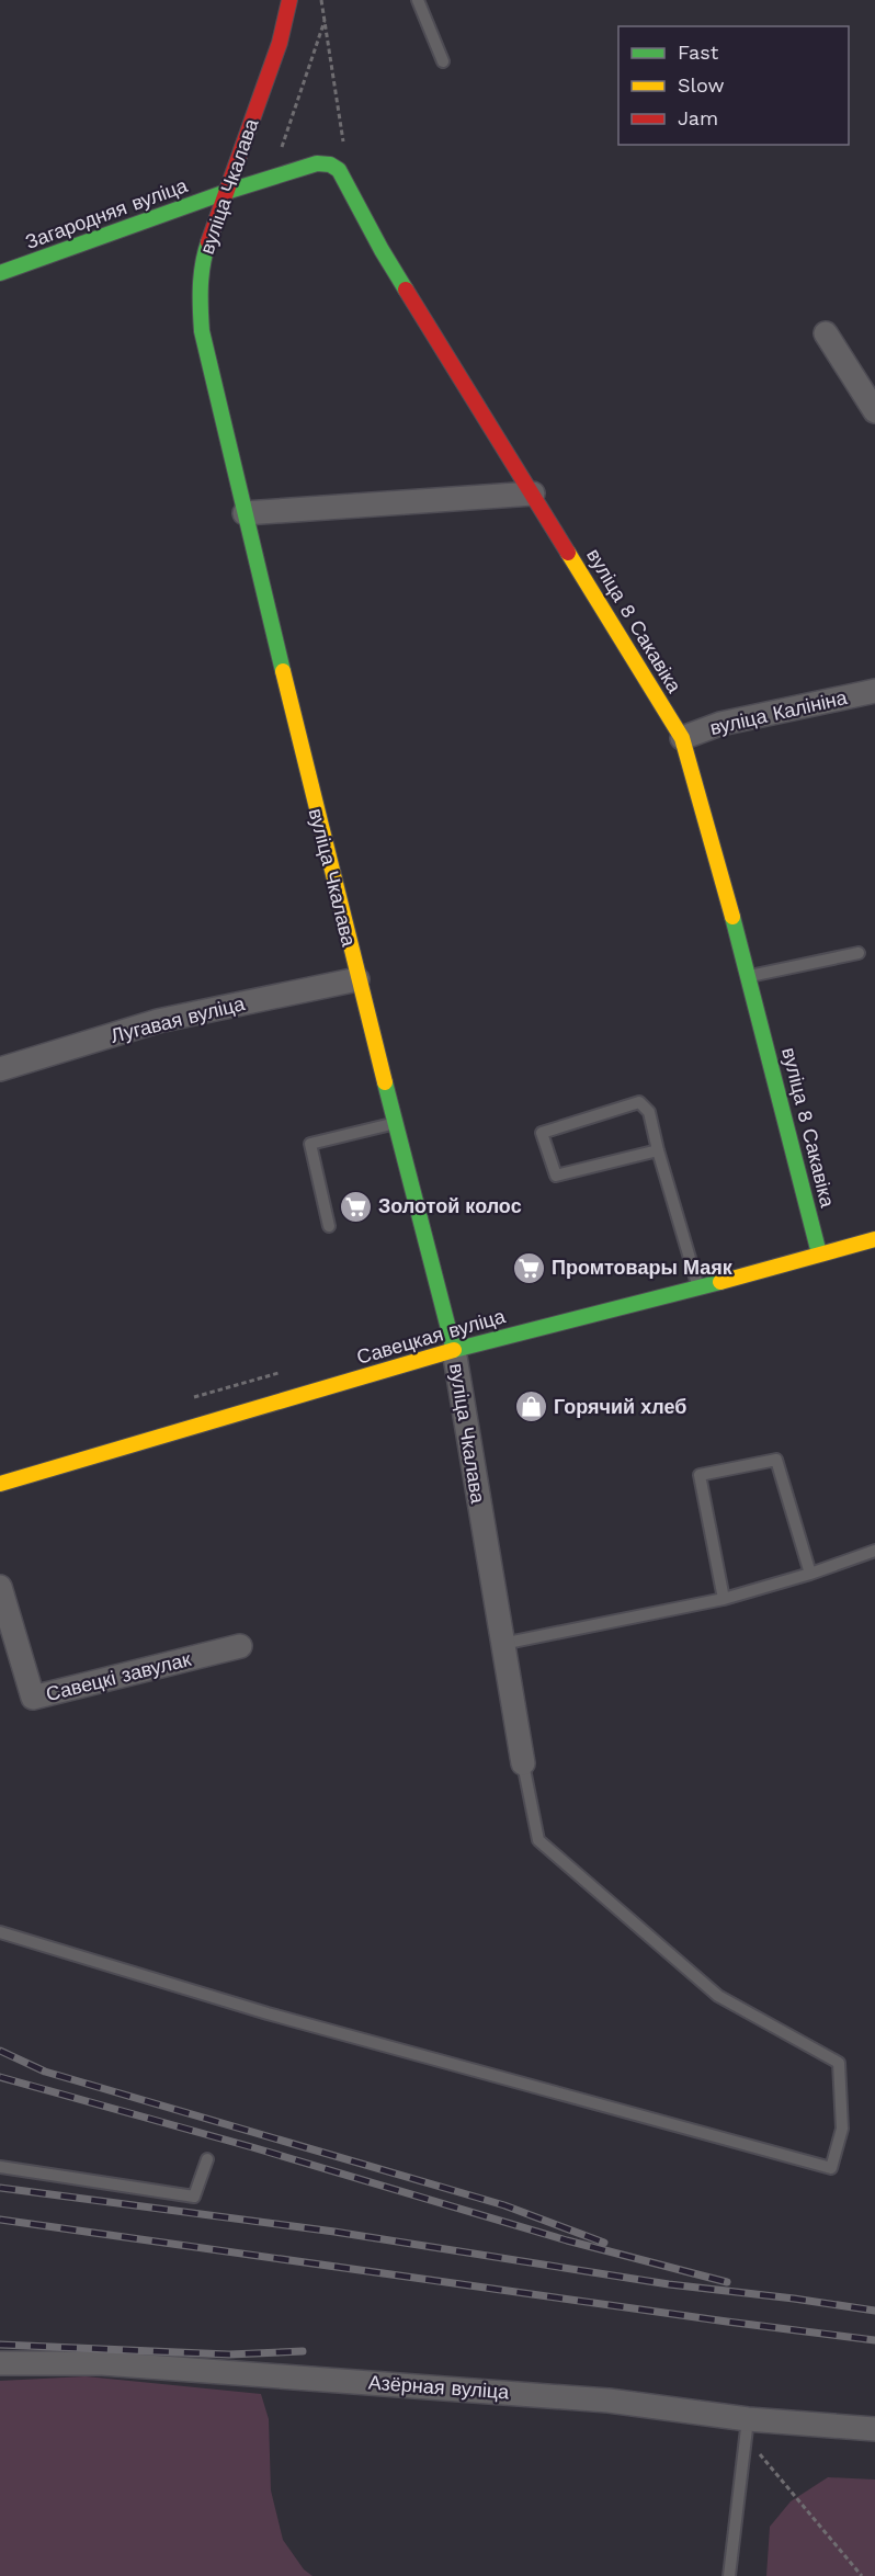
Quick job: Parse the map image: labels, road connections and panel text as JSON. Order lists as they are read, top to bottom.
{
  "streets": {
    "main road": [
      "вуліца Чкалава",
      "Загародняя вуліца",
      "вуліца 8 Сакавіка",
      "Савецкая вуліца"
    ],
    "street": [
      "вуліца Калініна",
      "Лугавая вуліца",
      "Савецкі завулак",
      "Азёрная вуліца"
    ]
  },
  "crossings": [
    ["вуліца Чкалава", "Загародняя вуліца"],
    ["вуліца Чкалава", "Лугавая вуліца"],
    ["вуліца Чкалава", "Савецкая вуліца"],
    ["вуліца 8 Сакавіка", "вуліца Калініна"],
    ["вуліца 8 Сакавіка", "Савецкая вуліца"]
  ],
  "places": {
    "supermarket": ["Золотой колос", "Промтовары Маяк"],
    "shop": ["Горячий хлеб"]
  },
  "legend": ["Fast", "Slow", "Jam"]
}
